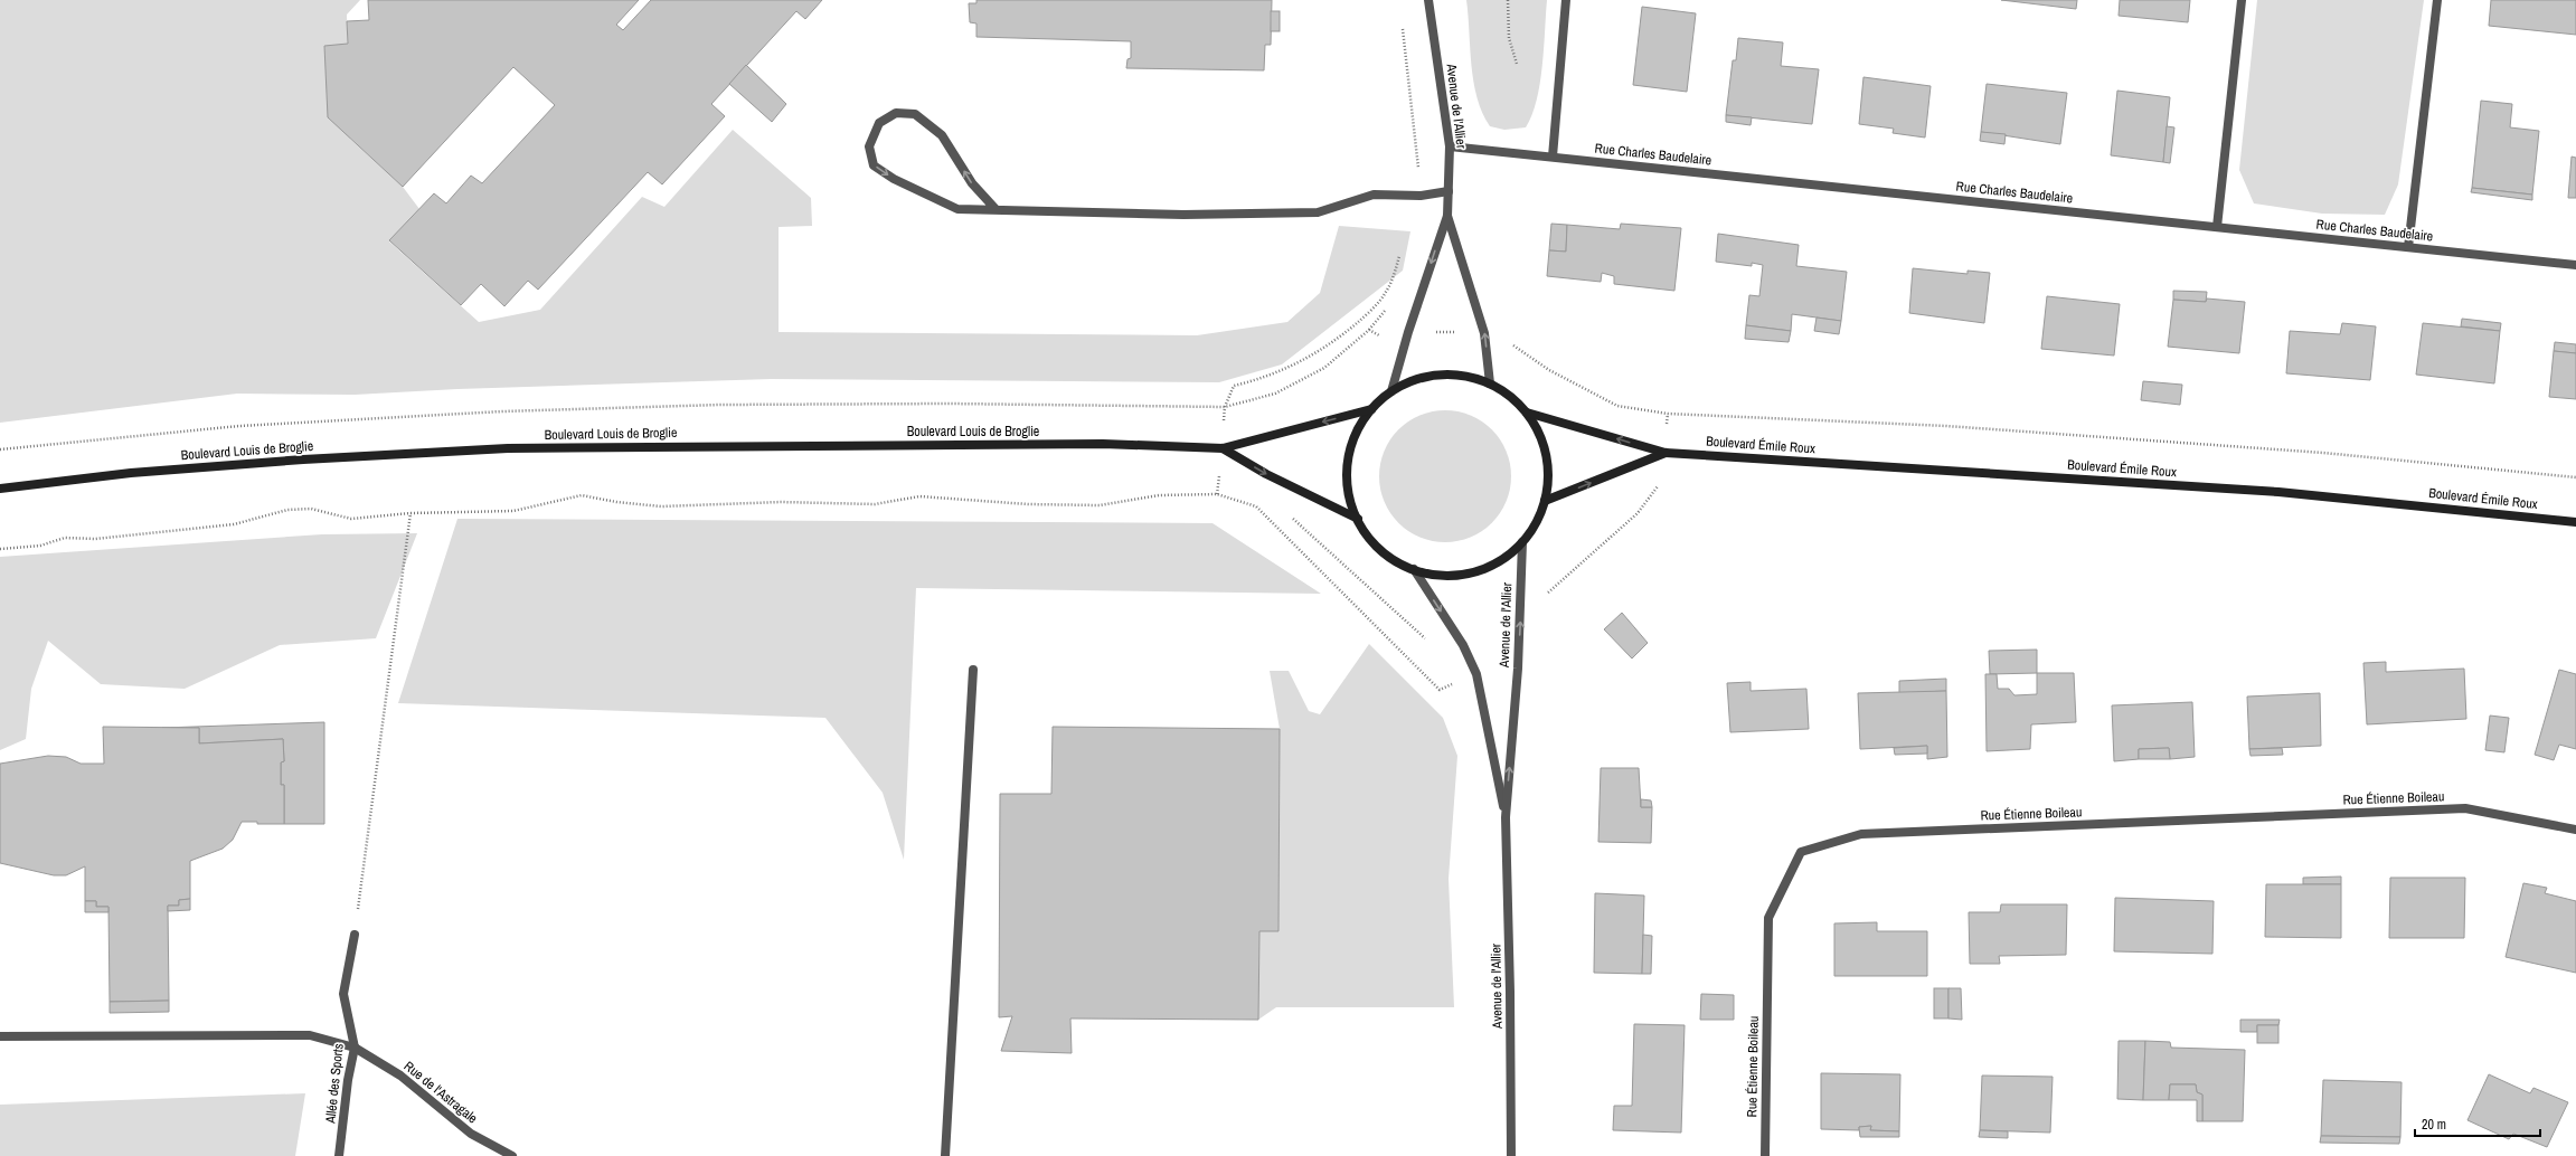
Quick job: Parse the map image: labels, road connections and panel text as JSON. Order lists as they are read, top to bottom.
{
  "streets": {
    "main road": ["Boulevard Louis de Broglie", "Boulevard Émile Roux"],
    "street": [
      "Avenue de l'Allier",
      "Rue Charles Baudelaire",
      "Rue Étienne Boileau",
      "Allée des Sports",
      "Rue de l'Astragale"
    ]
  },
  "crossings": [
    ["Avenue de l'Allier", "Rue Charles Baudelaire"],
    ["Allée des Sports", "Rue de l'Astragale"]
  ],
  "scale_bar": "20 m"
}
